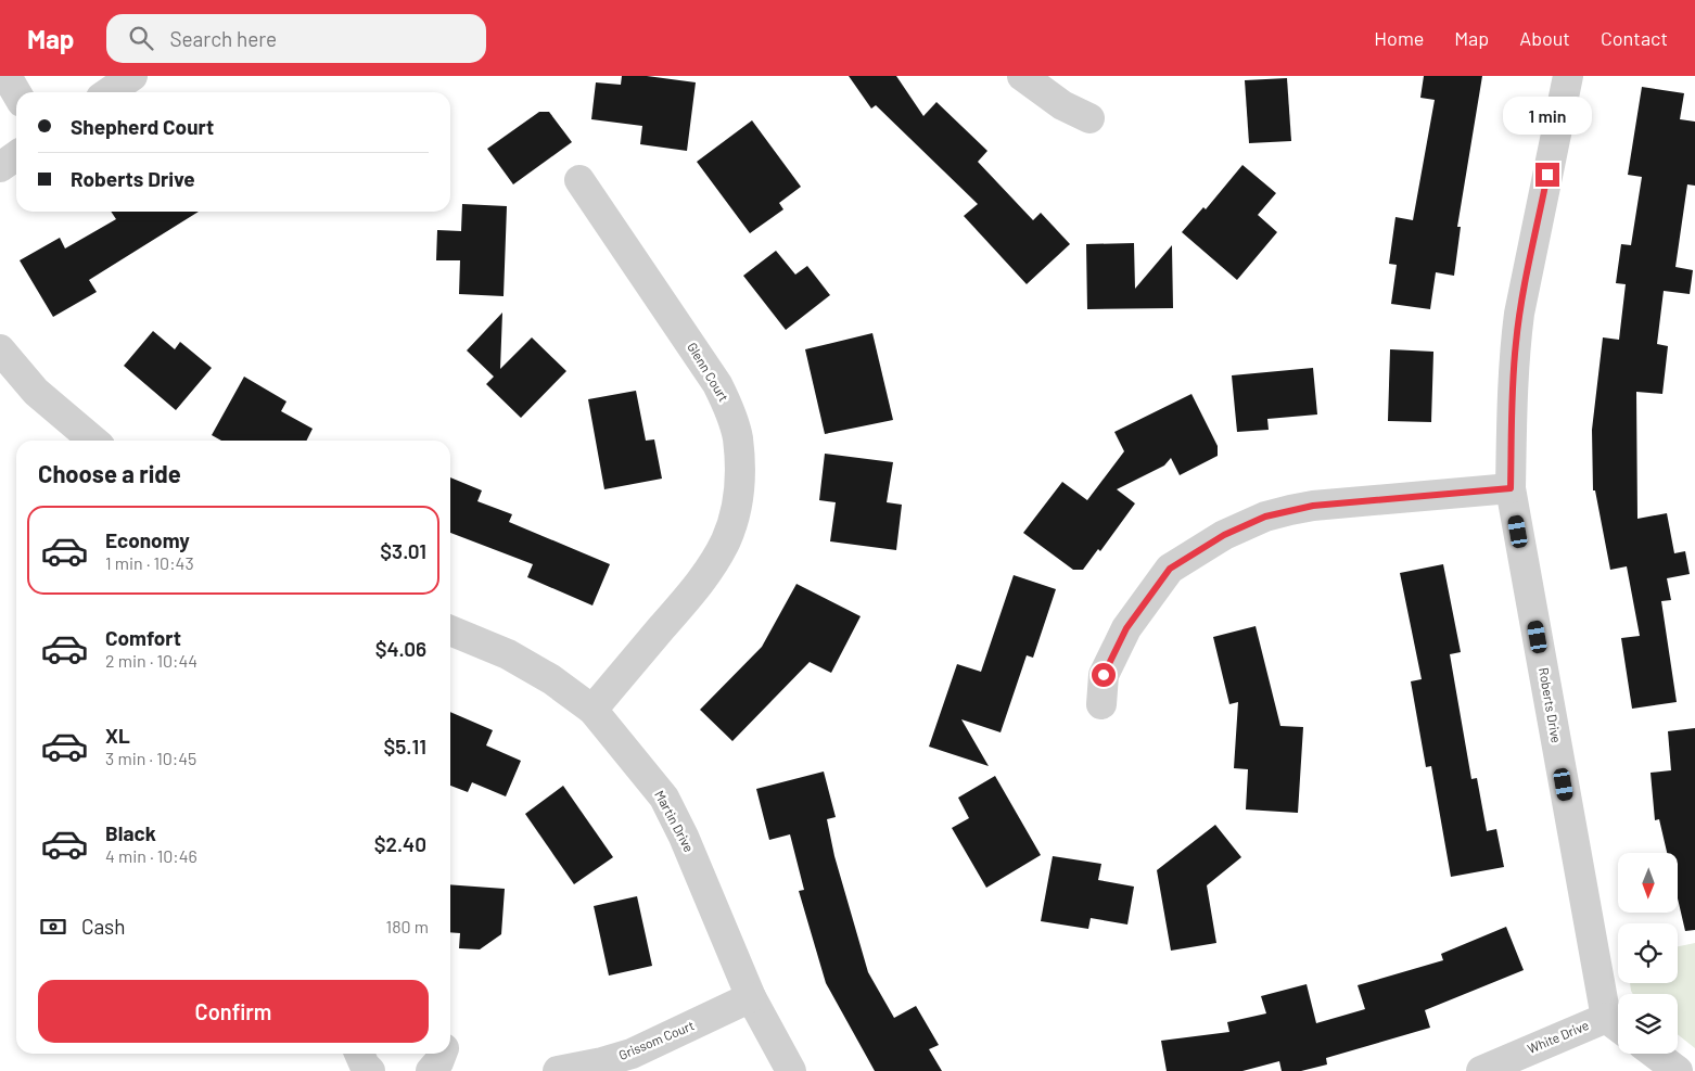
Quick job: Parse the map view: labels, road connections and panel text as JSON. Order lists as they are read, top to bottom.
{
  "streets": {
    "street": [
      "Glenn Court",
      "Roberts Drive",
      "Martin Drive",
      "White Drive",
      "Grissom Court"
    ]
  },
  "crossings": [
    ["Glenn Court", "Martin Drive"],
    ["Roberts Drive", "White Drive"],
    ["Martin Drive", "Grissom Court"]
  ],
  "north": "bottom",
  "page": {
    "header": "Map",
    "search": "Search here",
    "nav": [
      "Home",
      "Map",
      "About",
      "Contact"
    ],
    "banner": ["Shepherd Court", "Roberts Drive"],
    "bubble": "1 min",
    "heading": "Choose a ride",
    "list": [
      {
        "name": "Economy",
        "note": "1 min · 10:43",
        "value": "$3.01"
      },
      {
        "name": "Comfort",
        "note": "2 min · 10:44",
        "value": "$4.06"
      },
      {
        "name": "XL",
        "note": "3 min · 10:45",
        "value": "$5.11"
      },
      {
        "name": "Black",
        "note": "4 min · 10:46",
        "value": "$2.40"
      }
    ],
    "pay": ["Cash", "180 m"],
    "buttons": "Confirm"
  }
}
